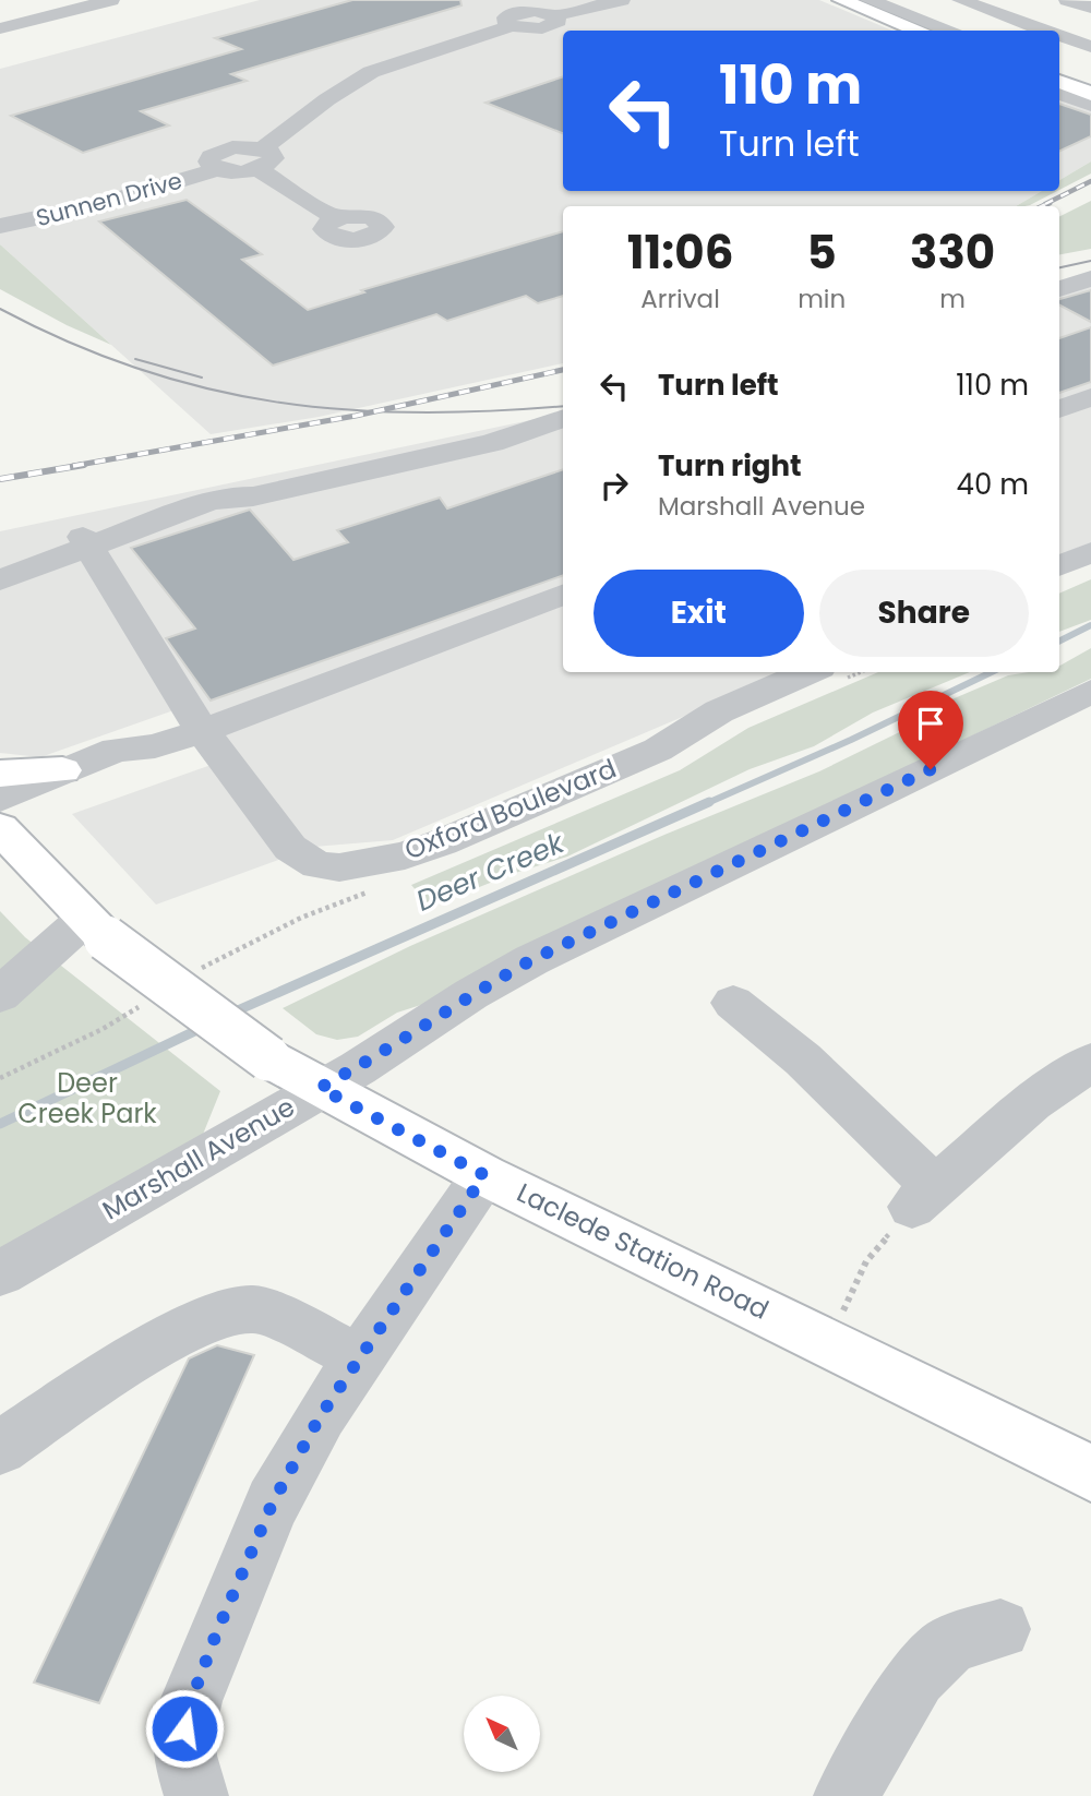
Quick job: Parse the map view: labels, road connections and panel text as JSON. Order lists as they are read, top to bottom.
{
  "streets": {
    "main road": ["Laclede Station Road"],
    "street": ["Sunnen Drive", "Oxford Boulevard", "Marshall Avenue"]
  },
  "crossings": [
    ["Marshall Avenue", "Laclede Station Road"]
  ],
  "water": ["Deer Creek"],
  "parks": ["Deer Creek Park"],
  "north": "top left",
  "page": {
    "turn": ["110 m", "Turn left"],
    "eta": [
      "11:06",
      "Arrival",
      "5",
      "min",
      "330",
      "m"
    ],
    "list": [
      {
        "name": "Turn left",
        "value": "110 m"
      },
      {
        "name": "Turn right",
        "note": "Marshall Avenue",
        "value": "40 m"
      }
    ],
    "buttons": ["Exit", "Share"]
  }
}
